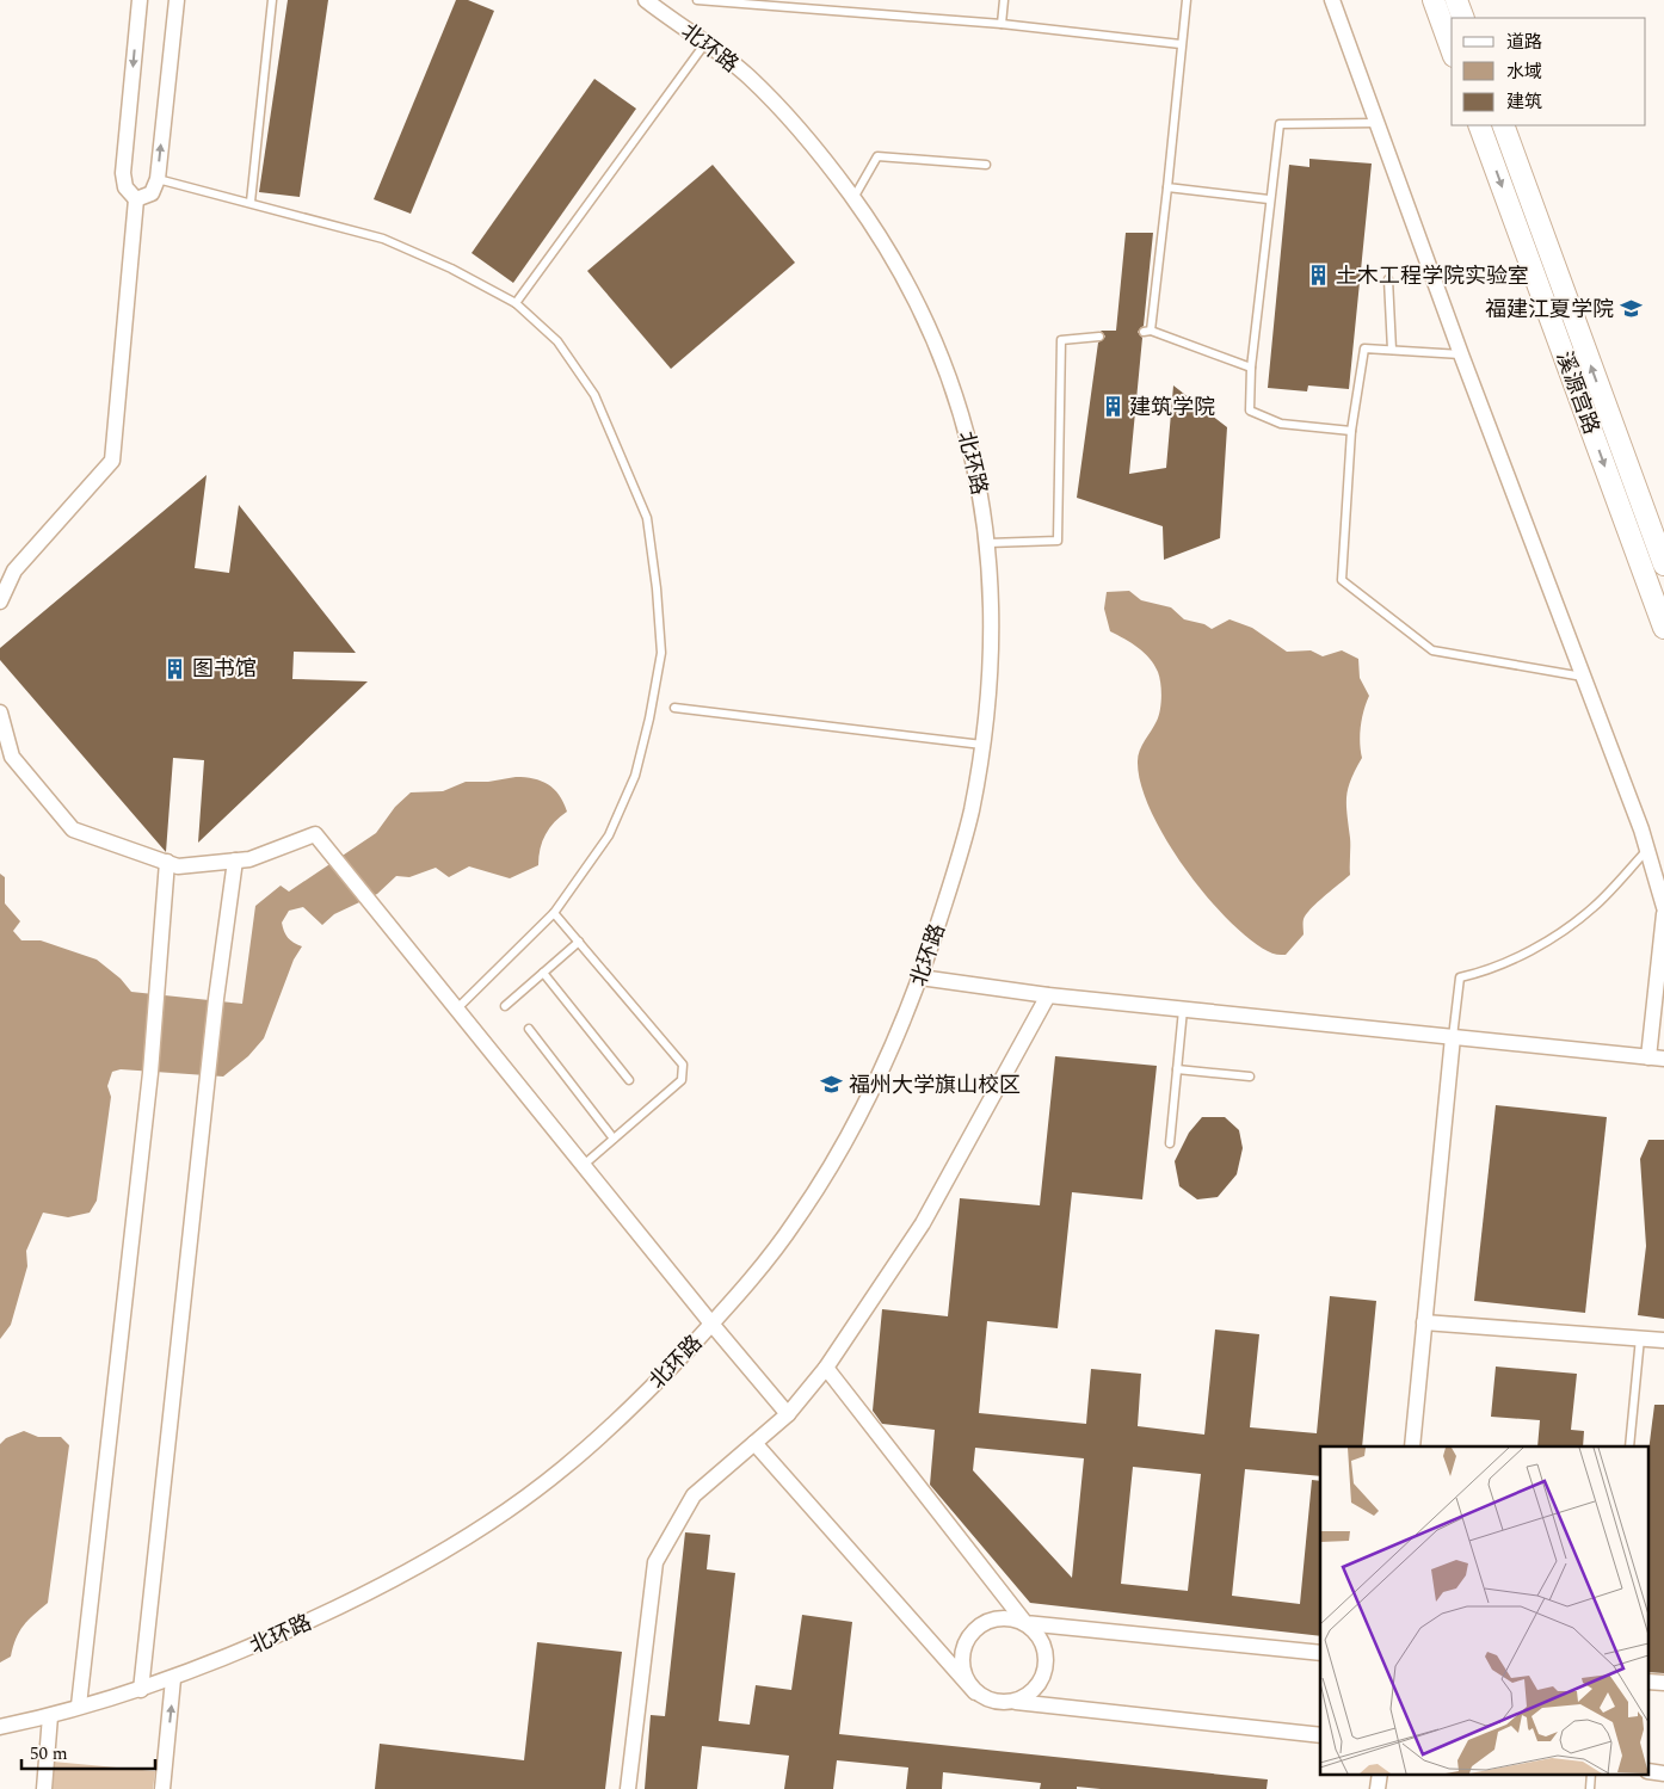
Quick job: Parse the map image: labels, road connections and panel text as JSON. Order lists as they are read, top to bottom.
{
  "streets": {
    "main road": ["溪源宫路"],
    "street": ["北环路"]
  },
  "places": {
    "building": ["土木工程学院实验室", "建筑学院", "图书馆"],
    "school or university": ["福建江夏学院", "福州大学旗山校区"]
  },
  "legend": ["道路", "水域", "建筑"],
  "scale_bar": "50 m"
}
